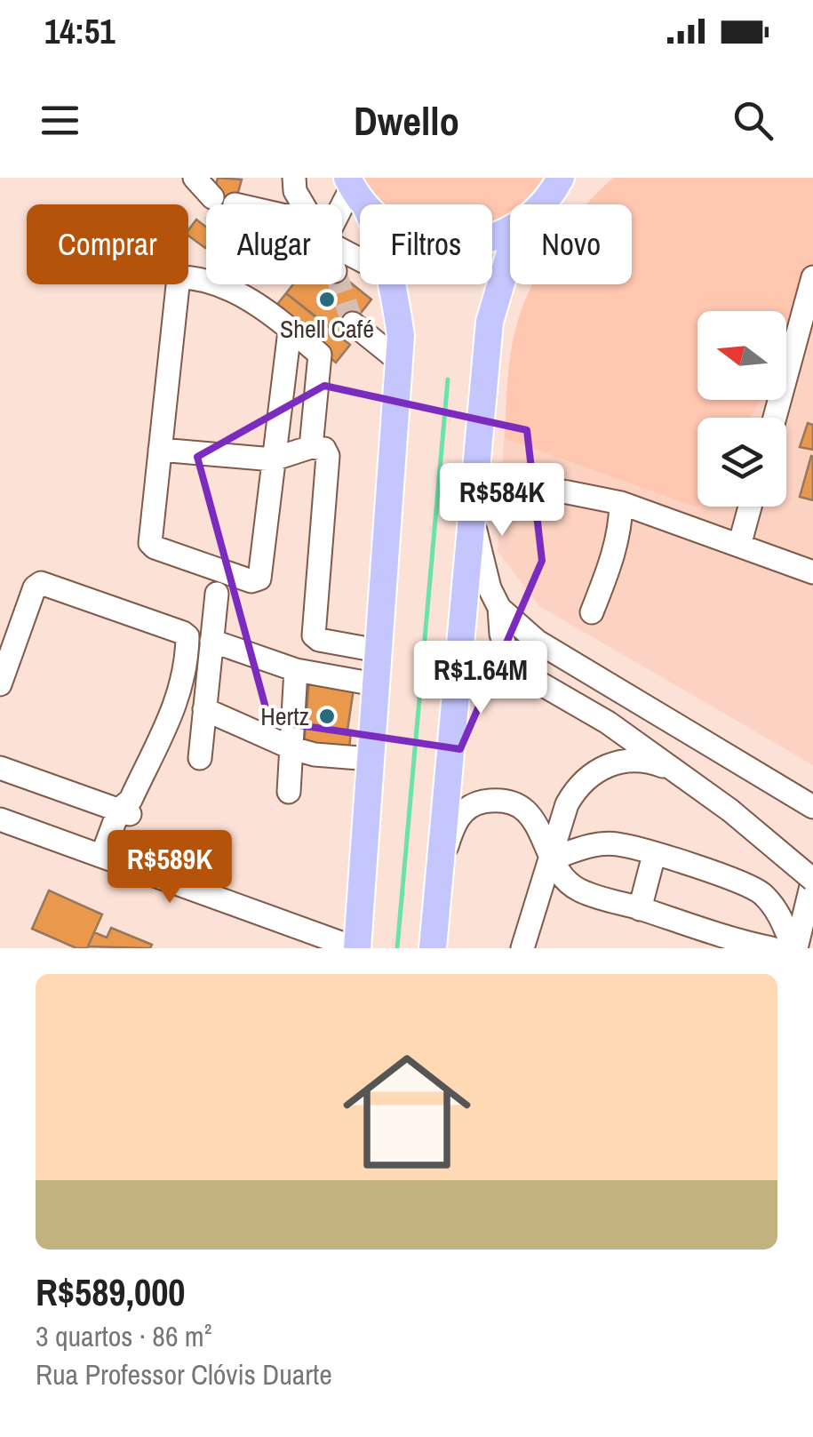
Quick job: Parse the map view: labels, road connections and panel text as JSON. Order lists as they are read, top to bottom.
{
  "places": ["Shell Café", "Hertz"],
  "north": "left",
  "page": {
    "status": "14:51",
    "header": "Dwello",
    "chip": [
      "Comprar",
      "Alugar",
      "Filtros",
      "Novo"
    ],
    "price": ["R$584K", "R$1.64M", "R$589K"],
    "list": [
      {
        "name": "R$589,000",
        "note": "3 quartos · 86 m² · Rua Professor Clóvis Duarte"
      }
    ]
  }
}
